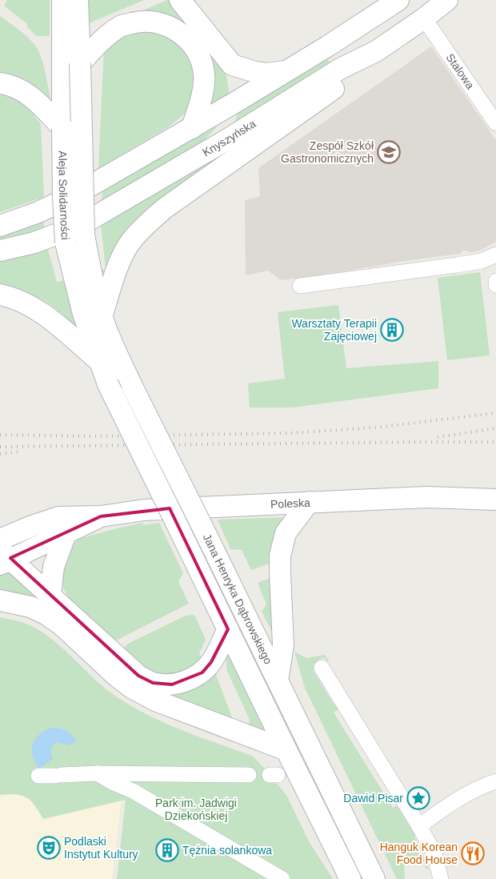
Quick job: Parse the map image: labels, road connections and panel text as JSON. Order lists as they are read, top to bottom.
{
  "streets": {
    "main road": [
      "Knyszyńska",
      "Aleja Solidarności",
      "Poleska",
      "Jana Henryka Dąbrowskiego"
    ],
    "street": ["Stalowa"]
  },
  "crossings": [
    ["Stalowa", "Knyszyńska"],
    ["Aleja Solidarności", "Jana Henryka Dąbrowskiego"]
  ],
  "parks": ["Park im. Jadwigi Dziekońskiej"],
  "places": {
    "school or university": ["Zespół Szkół Gastronomicznych"],
    "building": ["Warsztaty Terapii Zajęciowej", "Tężnia solankowa"],
    "place": ["Dawid Pisar"],
    "theatre": ["Podlaski Instytut Kultury"],
    "restaurant": ["Hanguk Korean Food House"]
  }
}
